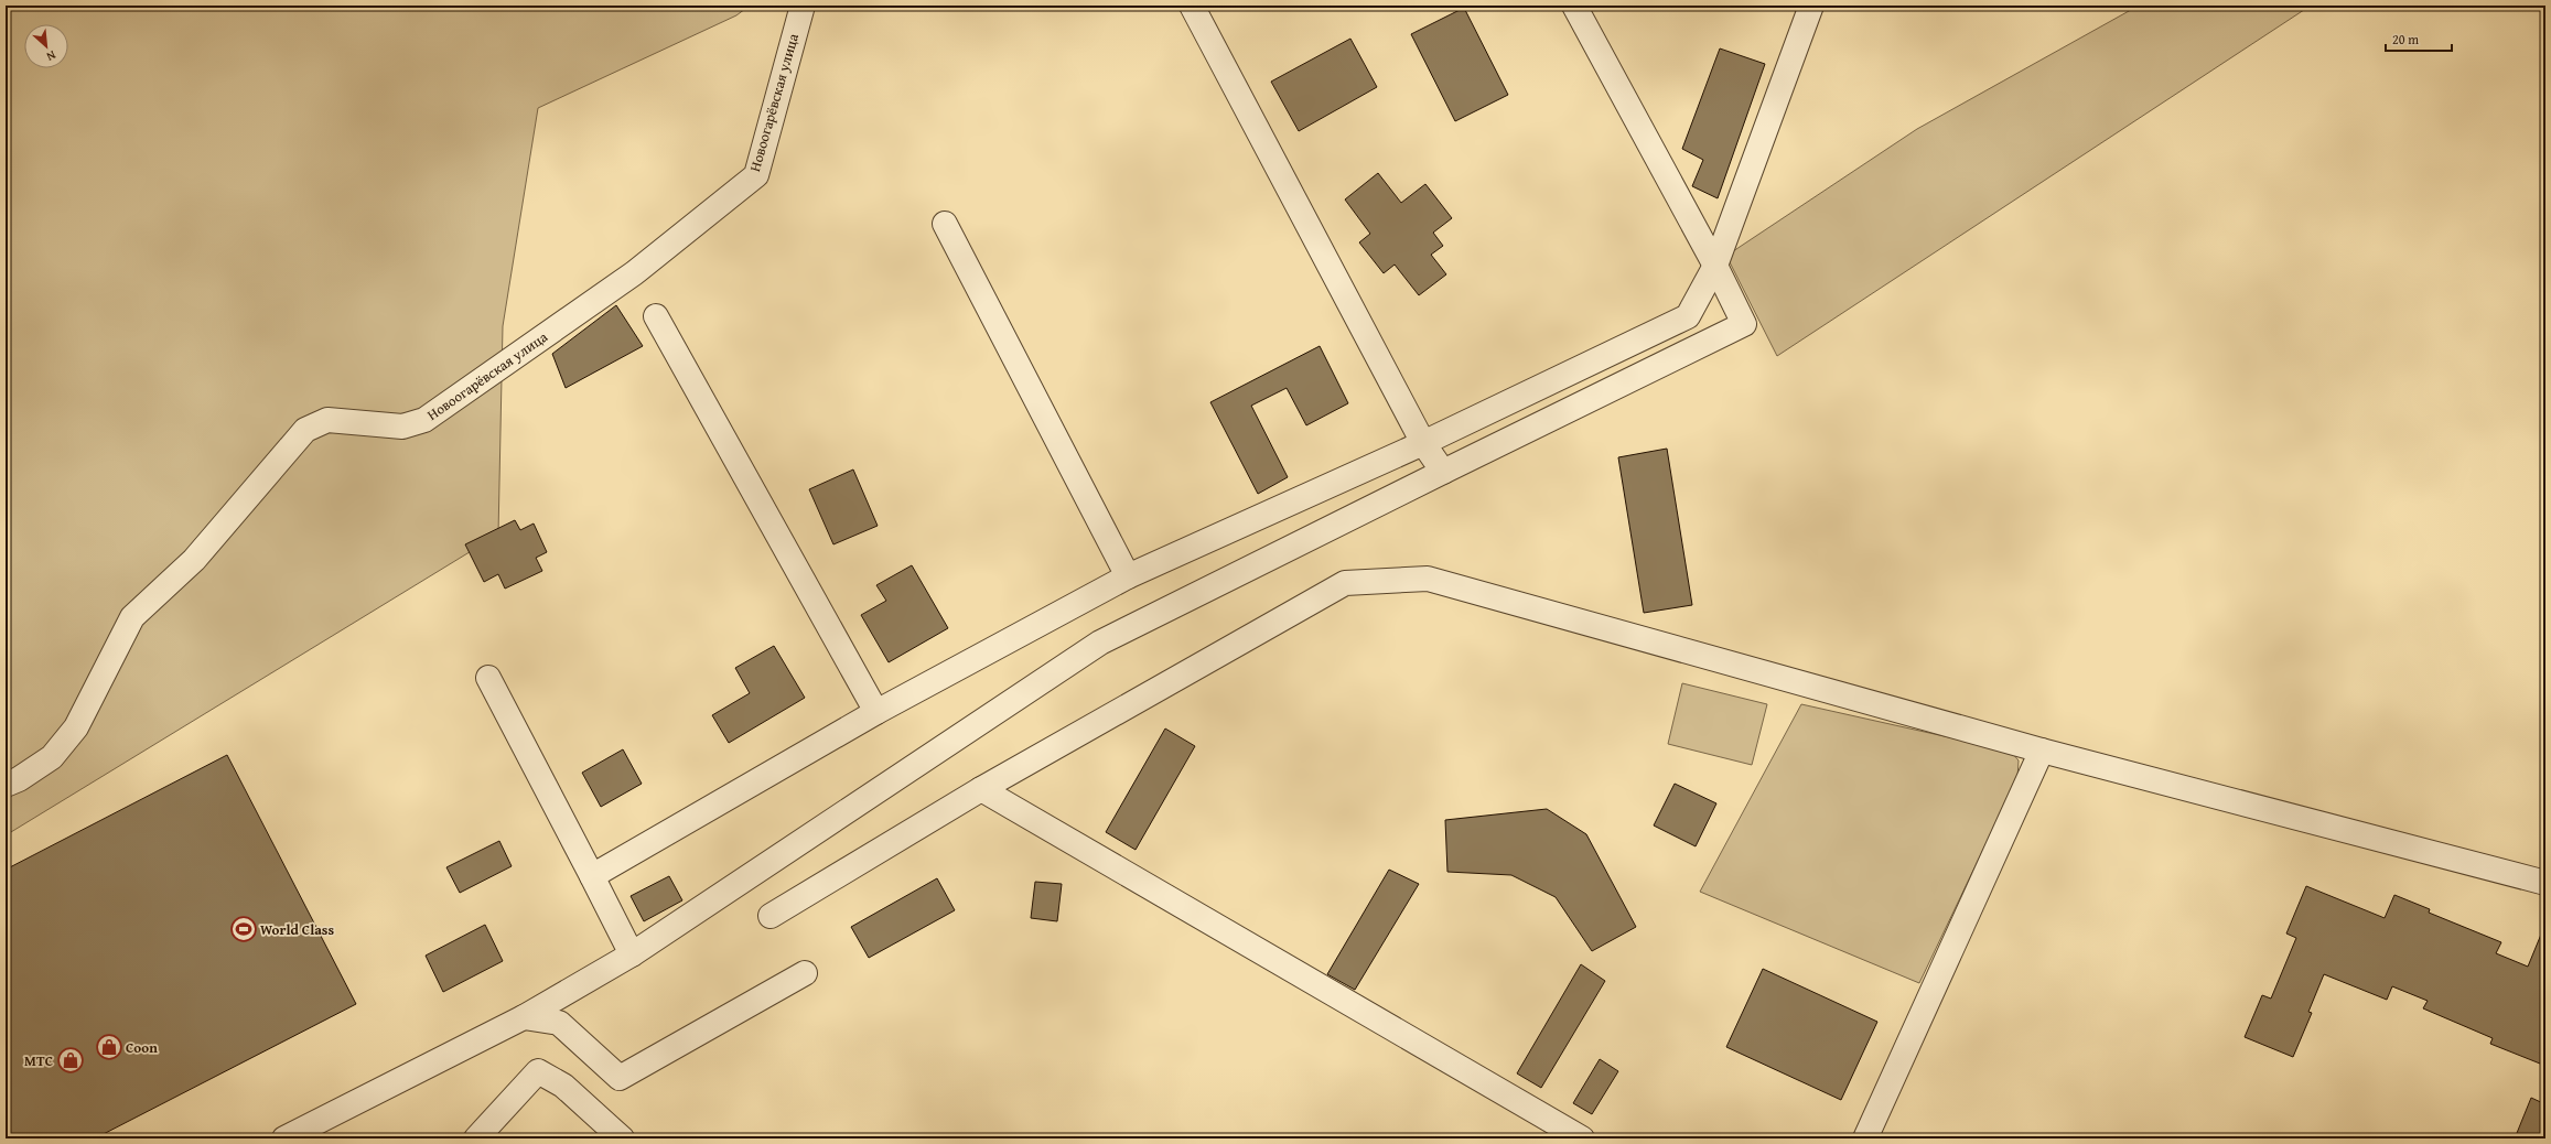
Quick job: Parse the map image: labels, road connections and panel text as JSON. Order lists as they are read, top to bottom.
{
  "streets": {
    "street": ["Новоогарёвская улица"]
  },
  "places": {
    "sports": ["World Class"],
    "shop": ["Coon", "МТС"]
  },
  "scale_bar": "20 m",
  "north": "bottom right"
}
